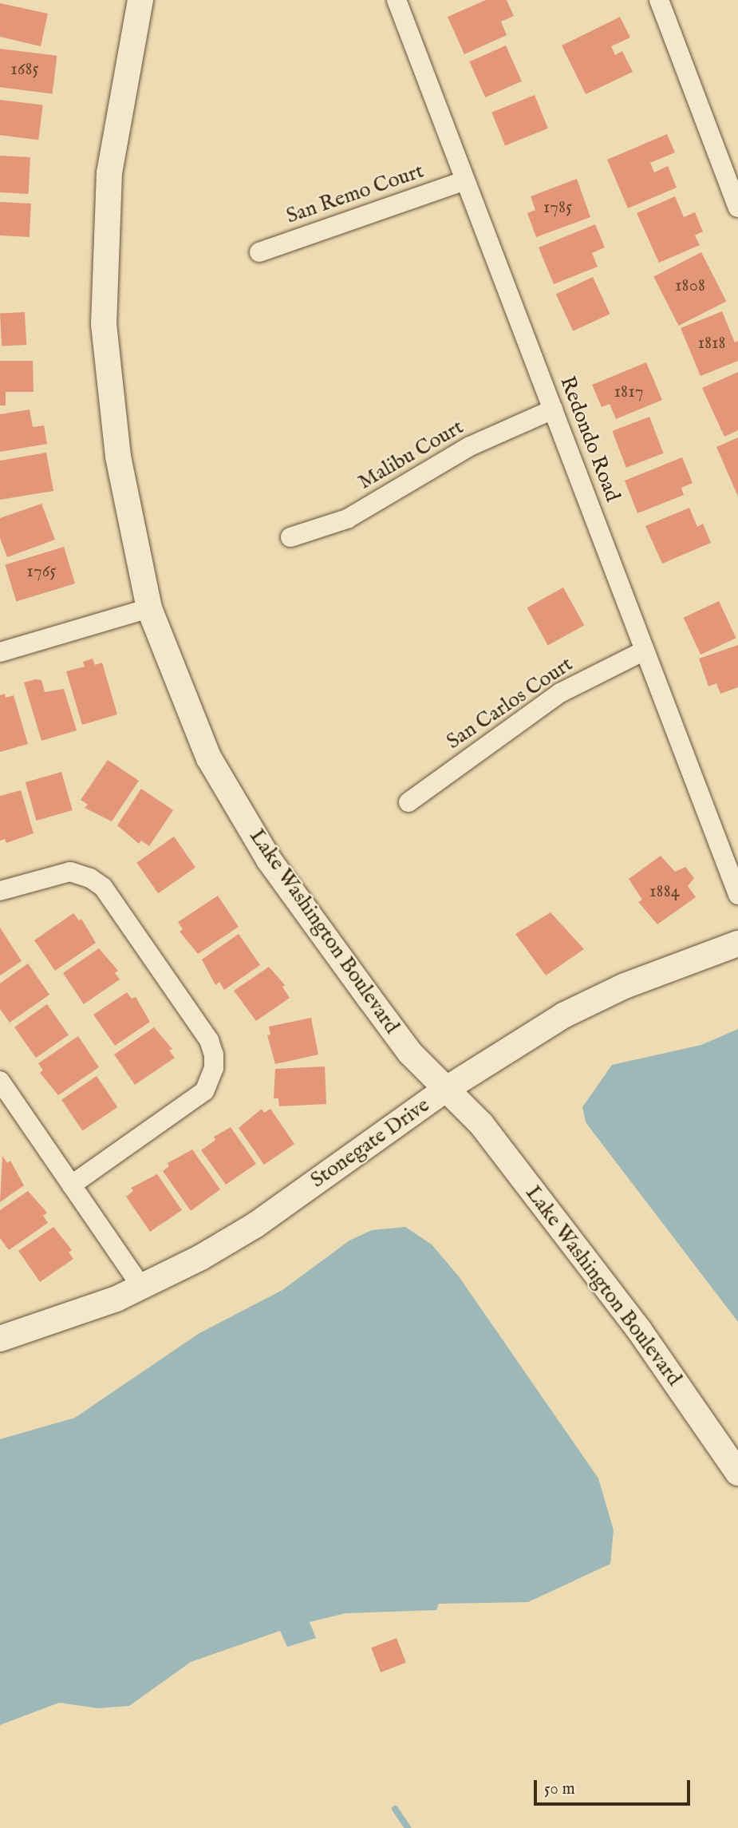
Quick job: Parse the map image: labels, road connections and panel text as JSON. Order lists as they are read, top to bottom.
{
  "streets": {
    "street": [
      "San Remo Court",
      "Redondo Road",
      "Malibu Court",
      "San Carlos Court",
      "Lake Washington Boulevard",
      "Stonegate Drive"
    ]
  },
  "crossings": [
    ["San Remo Court", "Redondo Road"],
    ["Redondo Road", "Malibu Court"],
    ["Redondo Road", "San Carlos Court"],
    ["Lake Washington Boulevard", "Stonegate Drive"]
  ],
  "house_numbers": [
    "1685",
    "1785",
    "1808",
    "1818",
    "1817",
    "1765",
    "1884"
  ],
  "scale_bar": "50 m"
}
